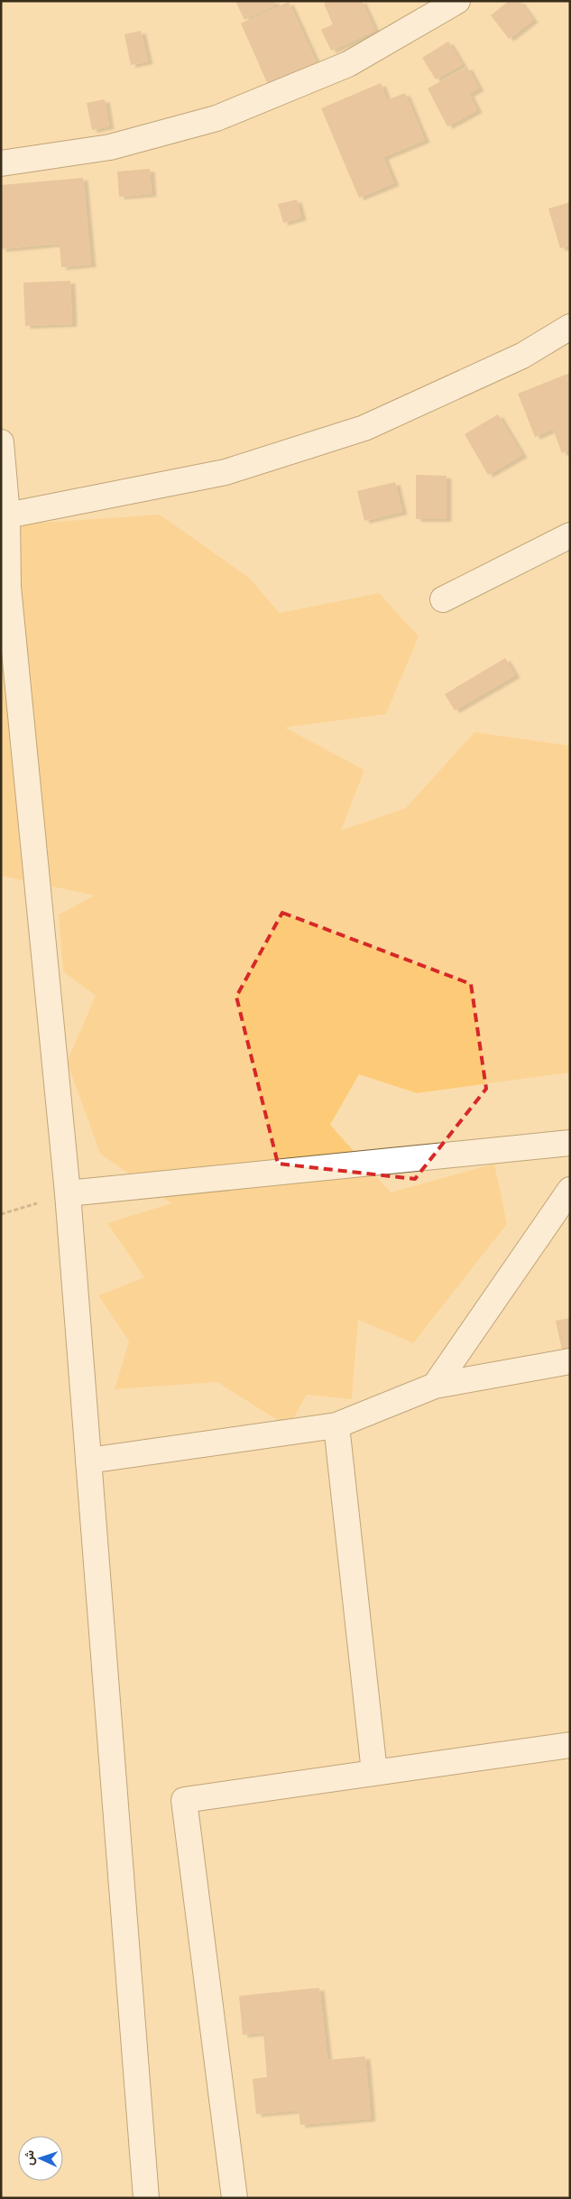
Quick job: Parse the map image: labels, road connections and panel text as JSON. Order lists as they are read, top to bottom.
{
  "north": "left"
}
